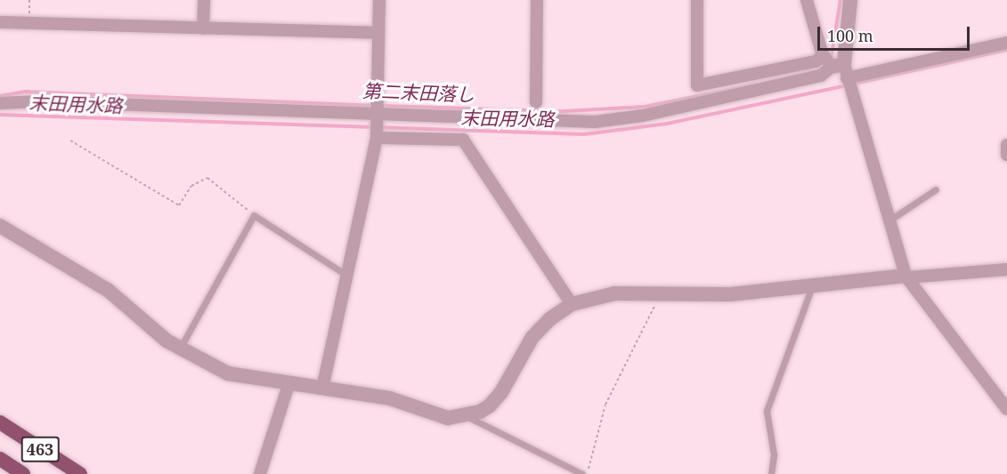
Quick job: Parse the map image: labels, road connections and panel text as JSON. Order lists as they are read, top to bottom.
{
  "streets": {
    "highway": ["463"]
  },
  "water": ["第二末田落し", "末田用水路"],
  "scale_bar": "100 m"
}
